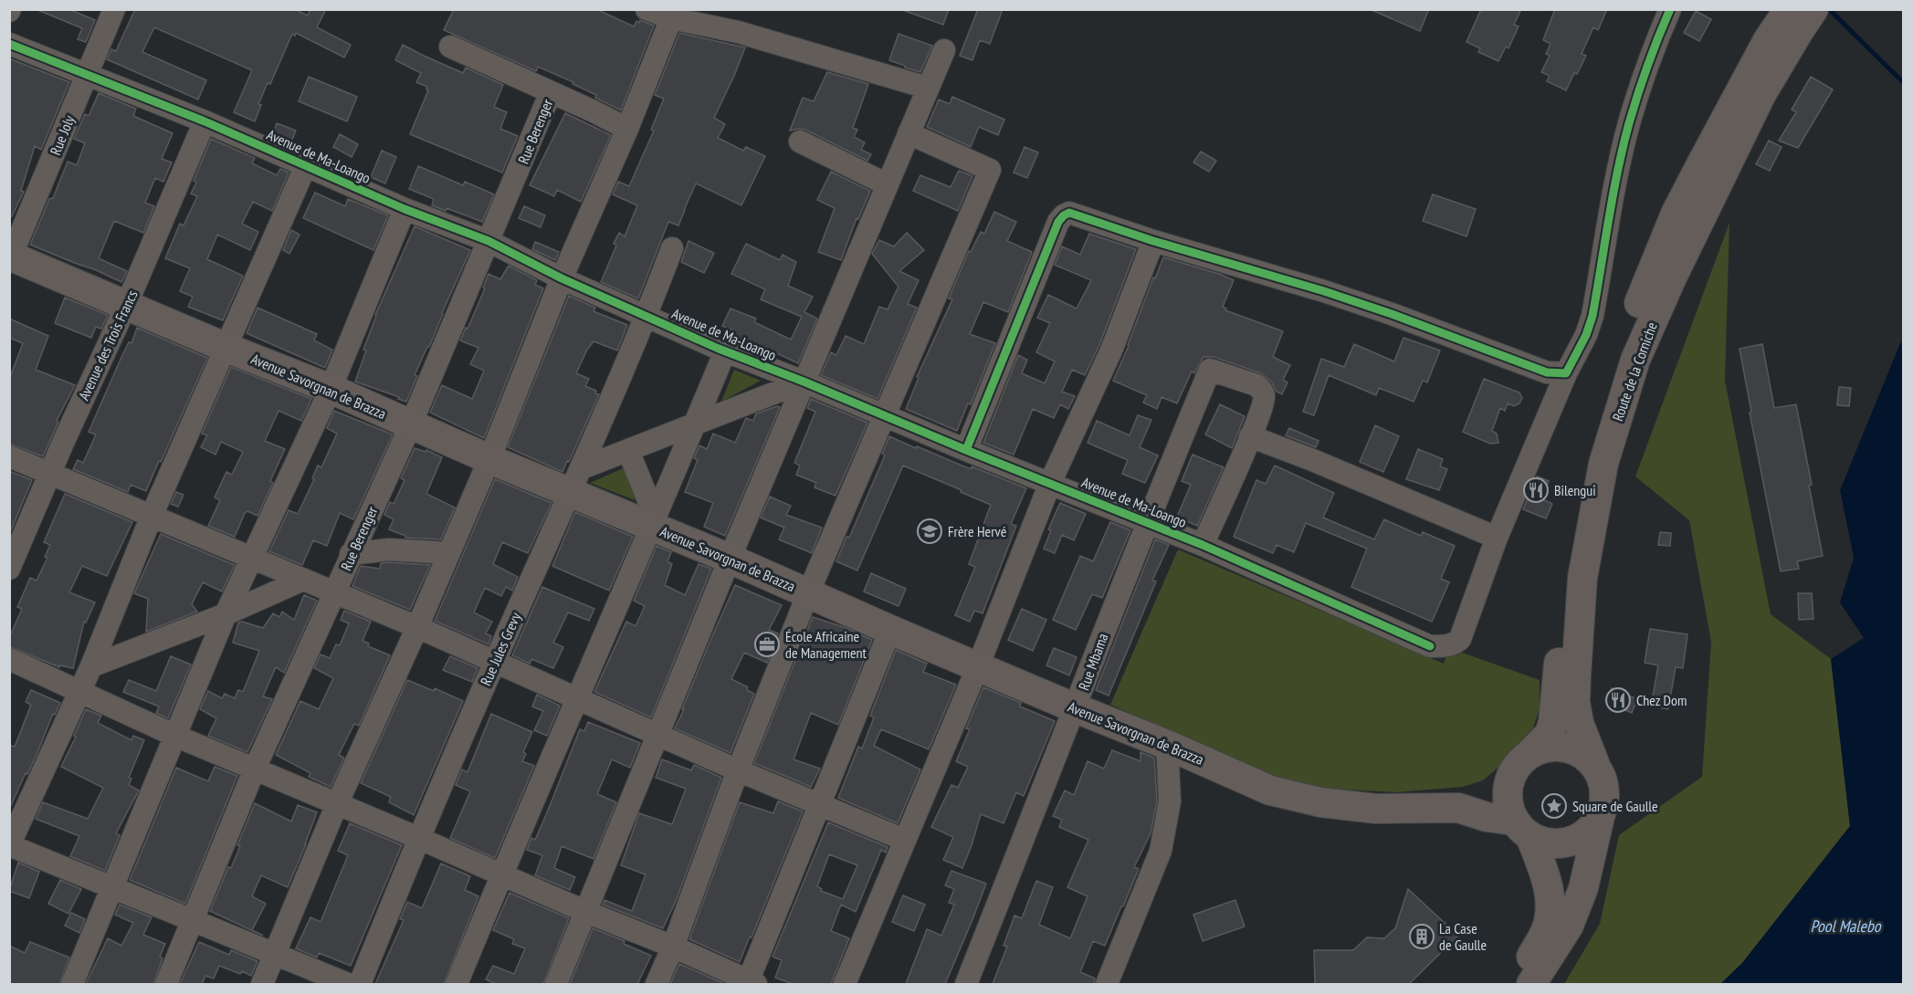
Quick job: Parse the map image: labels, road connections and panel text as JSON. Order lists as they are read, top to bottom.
{
  "streets": {
    "main road": ["Route de la Corniche", "Avenue Savorgnan de Brazza"],
    "street": [
      "Rue Berenger",
      "Rue Joly",
      "Avenue de Ma-Loango",
      "Avenue des Trois Francs",
      "Rue Jules Grevy",
      "Rue Mbama"
    ]
  },
  "crossings": [
    ["Rue Berenger", "Avenue de Ma-Loango"],
    ["Rue Berenger", "Avenue Savorgnan de Brazza"],
    ["Rue Joly", "Avenue de Ma-Loango"],
    ["Rue Joly", "Avenue Savorgnan de Brazza"],
    ["Avenue de Ma-Loango", "Avenue des Trois Francs"],
    ["Avenue de Ma-Loango", "Rue Jules Grevy"],
    ["Avenue de Ma-Loango", "Rue Mbama"],
    ["Avenue des Trois Francs", "Avenue Savorgnan de Brazza"],
    ["Route de la Corniche", "Avenue Savorgnan de Brazza"],
    ["Avenue Savorgnan de Brazza", "Rue Jules Grevy"],
    ["Avenue Savorgnan de Brazza", "Rue Mbama"]
  ],
  "water": ["Pool Malebo"],
  "places": {
    "restaurant": ["Bilengui", "Chez Dom"],
    "school or university": ["Frère Hervé"],
    "office": ["École Africaine de Management"],
    "place": ["Square de Gaulle"],
    "building": ["La Case de Gaulle"]
  }
}
